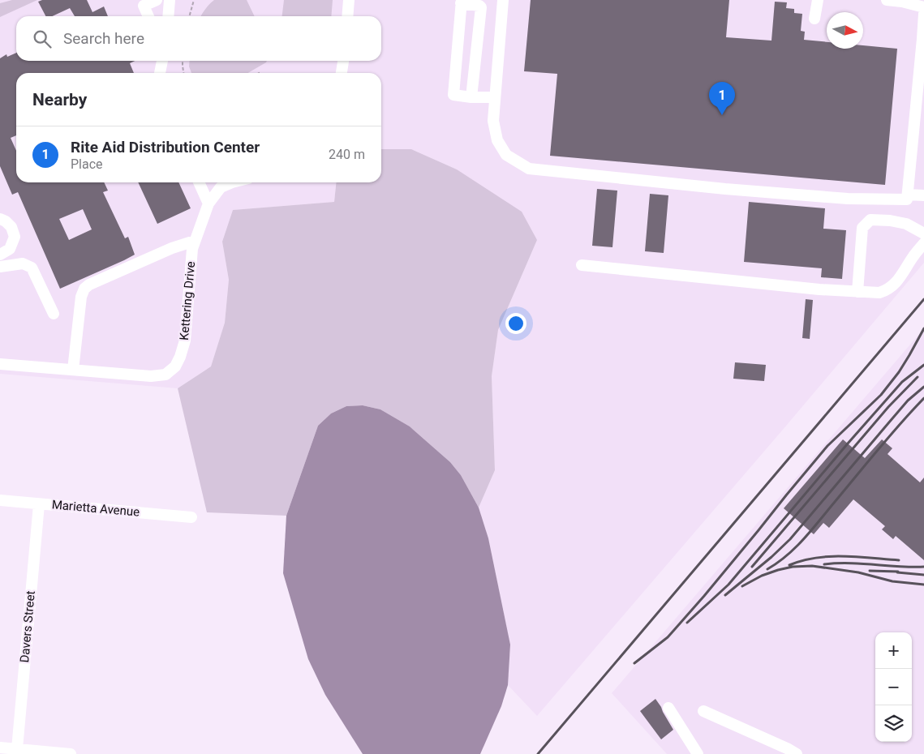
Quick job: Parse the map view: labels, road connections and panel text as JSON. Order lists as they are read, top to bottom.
{
  "streets": {
    "street": ["Kettering Drive", "Marietta Avenue", "Davers Street"]
  },
  "crossings": [
    ["Marietta Avenue", "Davers Street"]
  ],
  "north": "right",
  "page": {
    "search": "Search here",
    "heading": "Nearby",
    "pins": "1",
    "list": [
      {
        "mark": "1",
        "name": "Rite Aid Distribution Center",
        "note": "Place",
        "value": "240 m"
      }
    ],
    "map_buttons": ["+", "−"]
  }
}
